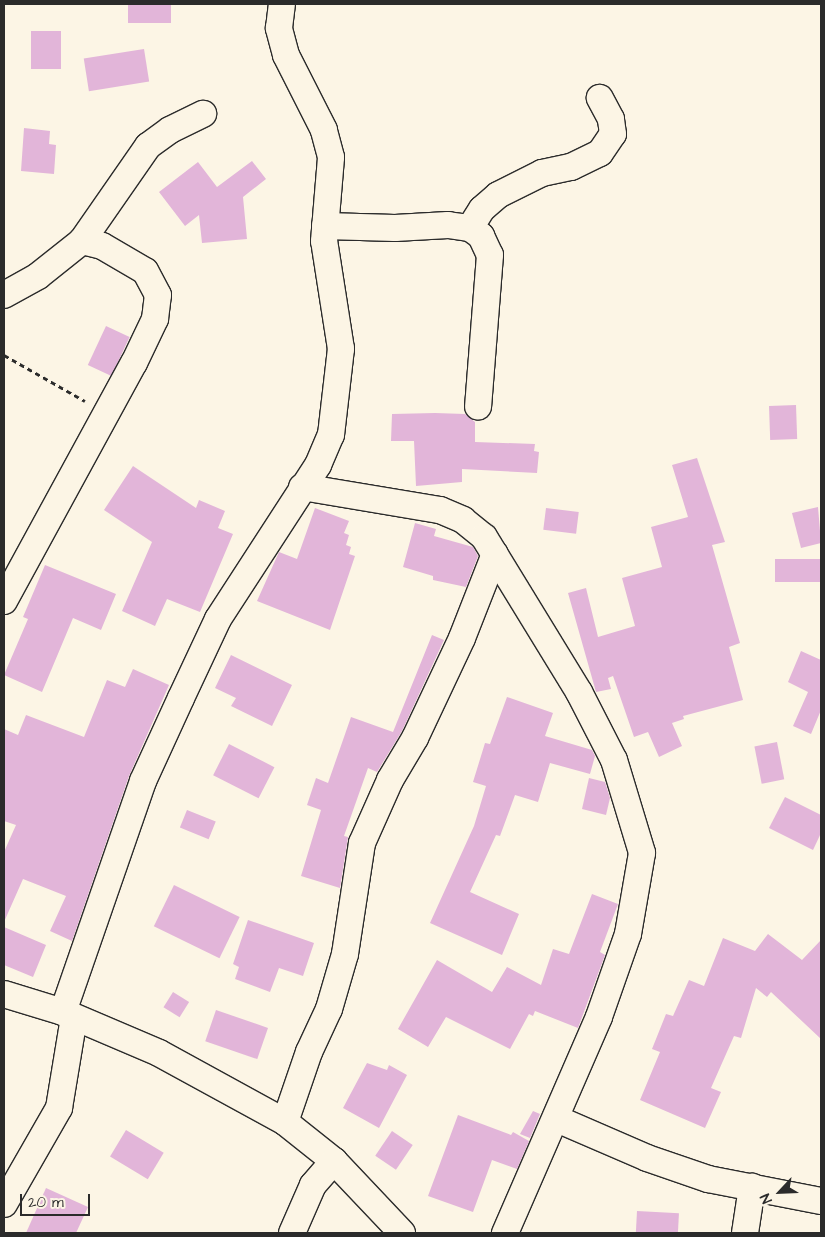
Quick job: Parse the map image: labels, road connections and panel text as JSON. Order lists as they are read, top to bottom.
{
  "scale_bar": "20 m",
  "north": "bottom left"
}
